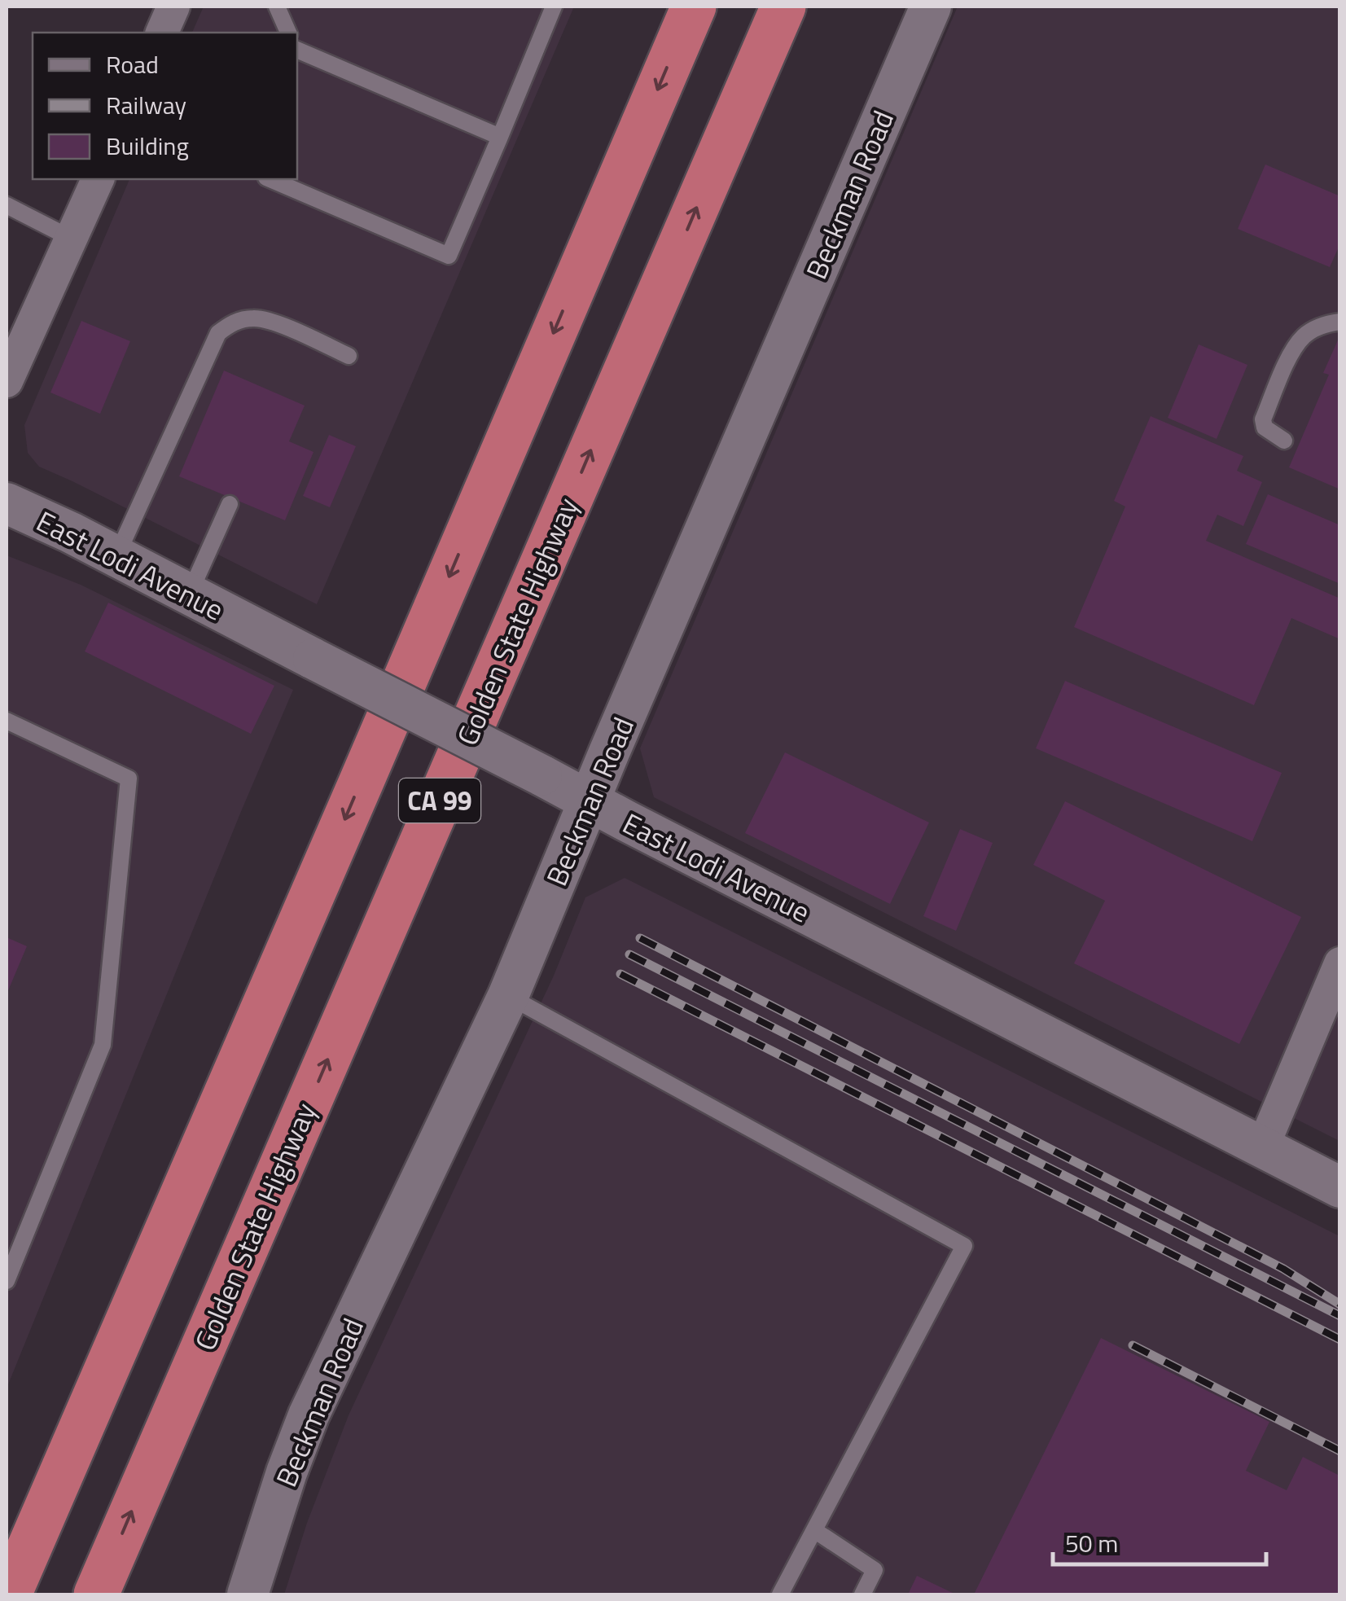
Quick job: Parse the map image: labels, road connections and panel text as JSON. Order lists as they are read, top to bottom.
{
  "streets": {
    "highway": ["Golden State Highway", "CA 99"],
    "street": ["Beckman Road", "East Lodi Avenue"]
  },
  "crossings": [
    ["Beckman Road", "East Lodi Avenue"]
  ],
  "legend": ["Road", "Railway", "Building"],
  "scale_bar": "50 m"
}
